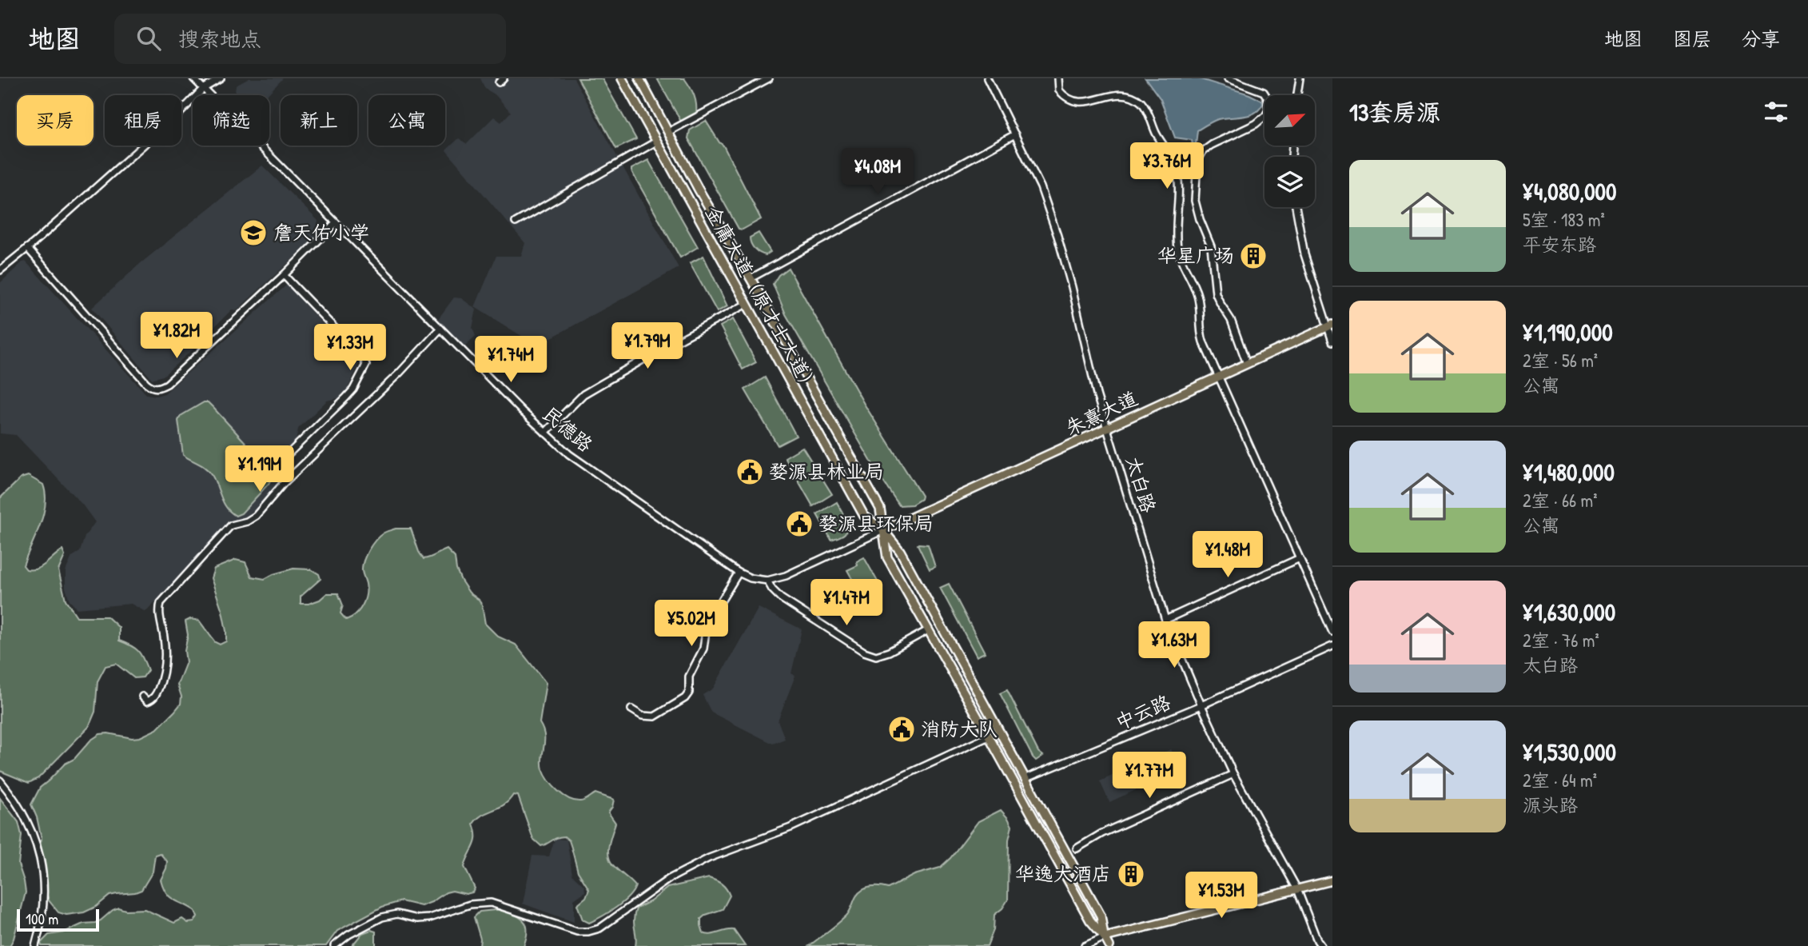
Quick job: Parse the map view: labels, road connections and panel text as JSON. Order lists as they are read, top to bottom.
{
  "streets": {
    "main road": ["金庸大道（原才士大道）", "朱熹大道"],
    "street": ["民德路", "太白路", "中云路"]
  },
  "crossings": [
    ["金庸大道（原才士大道）", "朱熹大道"],
    ["金庸大道（原才士大道）", "中云路"],
    ["朱熹大道", "太白路"],
    ["太白路", "中云路"]
  ],
  "places": {
    "school or university": ["詹天佑小学"],
    "building": ["华星广场", "华逸大酒店"],
    "public building": ["婺源县林业局", "婺源县环保局", "消防大队"]
  },
  "scale_bar": "100 m",
  "north": "top right",
  "page": {
    "header": "地图",
    "search": "搜索地点",
    "nav": ["地图", "图层", "分享"],
    "heading": "13套房源",
    "chip": [
      "买房",
      "租房",
      "筛选",
      "新上",
      "公寓"
    ],
    "price": [
      "¥3.76M",
      "¥4.08M",
      "¥1.82M",
      "¥1.79M",
      "¥1.33M",
      "¥1.74M",
      "¥1.19M",
      "¥1.48M",
      "¥1.47M",
      "¥5.02M",
      "¥1.63M",
      "¥1.77M",
      "¥1.53M"
    ],
    "list": [
      {
        "name": "¥4,080,000",
        "note": "5室 · 183 m² · 平安东路"
      },
      {
        "name": "¥1,190,000",
        "note": "2室 · 56 m² · 公寓"
      },
      {
        "name": "¥1,480,000",
        "note": "2室 · 66 m² · 公寓"
      },
      {
        "name": "¥1,630,000",
        "note": "2室 · 76 m² · 太白路"
      },
      {
        "name": "¥1,530,000",
        "note": "2室 · 64 m² · 源头路"
      }
    ],
    "scale": "100 m"
  }
}
